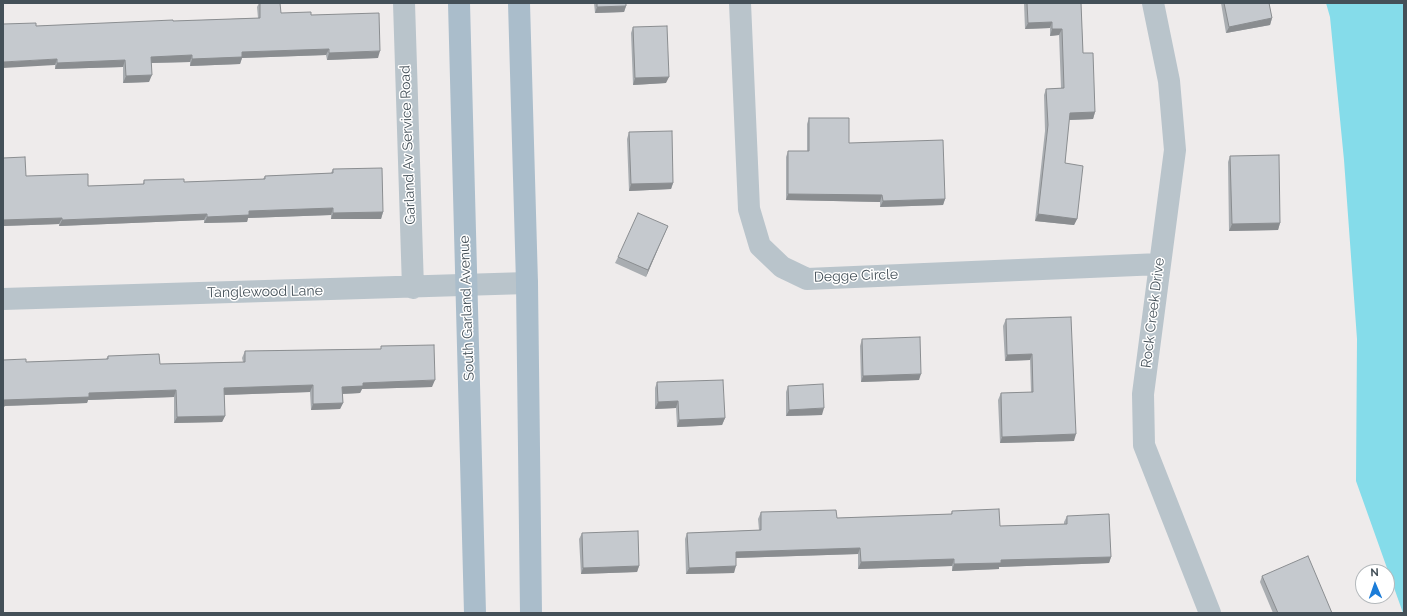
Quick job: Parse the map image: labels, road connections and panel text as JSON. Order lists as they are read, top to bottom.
{
  "streets": {
    "main road": ["South Garland Avenue"],
    "street": [
      "Garland Av Service Road",
      "Degge Circle",
      "Tanglewood Lane",
      "Rock Creek Drive"
    ]
  },
  "crossings": [
    ["Garland Av Service Road", "Tanglewood Lane"],
    ["Degge Circle", "Rock Creek Drive"],
    ["Tanglewood Lane", "South Garland Avenue"]
  ],
  "north": "top"
}
